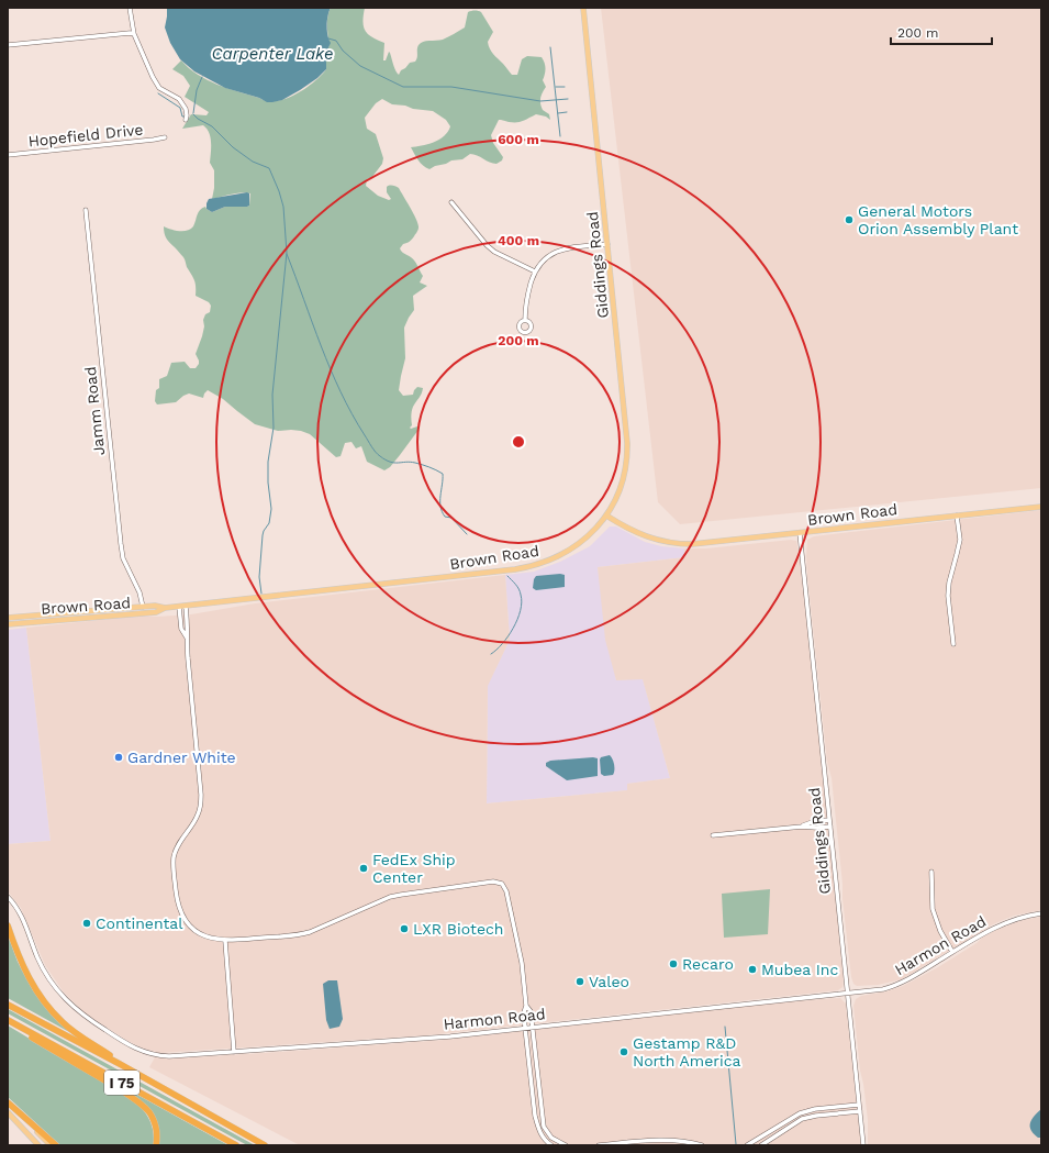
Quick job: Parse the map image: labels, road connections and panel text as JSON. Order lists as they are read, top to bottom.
{
  "streets": {
    "highway": ["I 75"],
    "main road": ["Giddings Road", "Brown Road"],
    "street": ["Hopefield Drive", "Jamm Road", "Harmon Road"]
  },
  "crossings": [
    ["Giddings Road", "Brown Road"],
    ["Giddings Road", "Harmon Road"],
    ["Jamm Road", "Brown Road"]
  ],
  "water": ["Carpenter Lake"],
  "places": [
    "General Motors Orion Assembly Plant",
    "Gardner White",
    "FedEx Ship Center",
    "Continental",
    "LXR Biotech",
    "Recaro",
    "Mubea Inc",
    "Valeo",
    "Gestamp R&D North America"
  ],
  "scale_bar": "200 m",
  "rings": ["600 m", "400 m", "200 m"]
}
